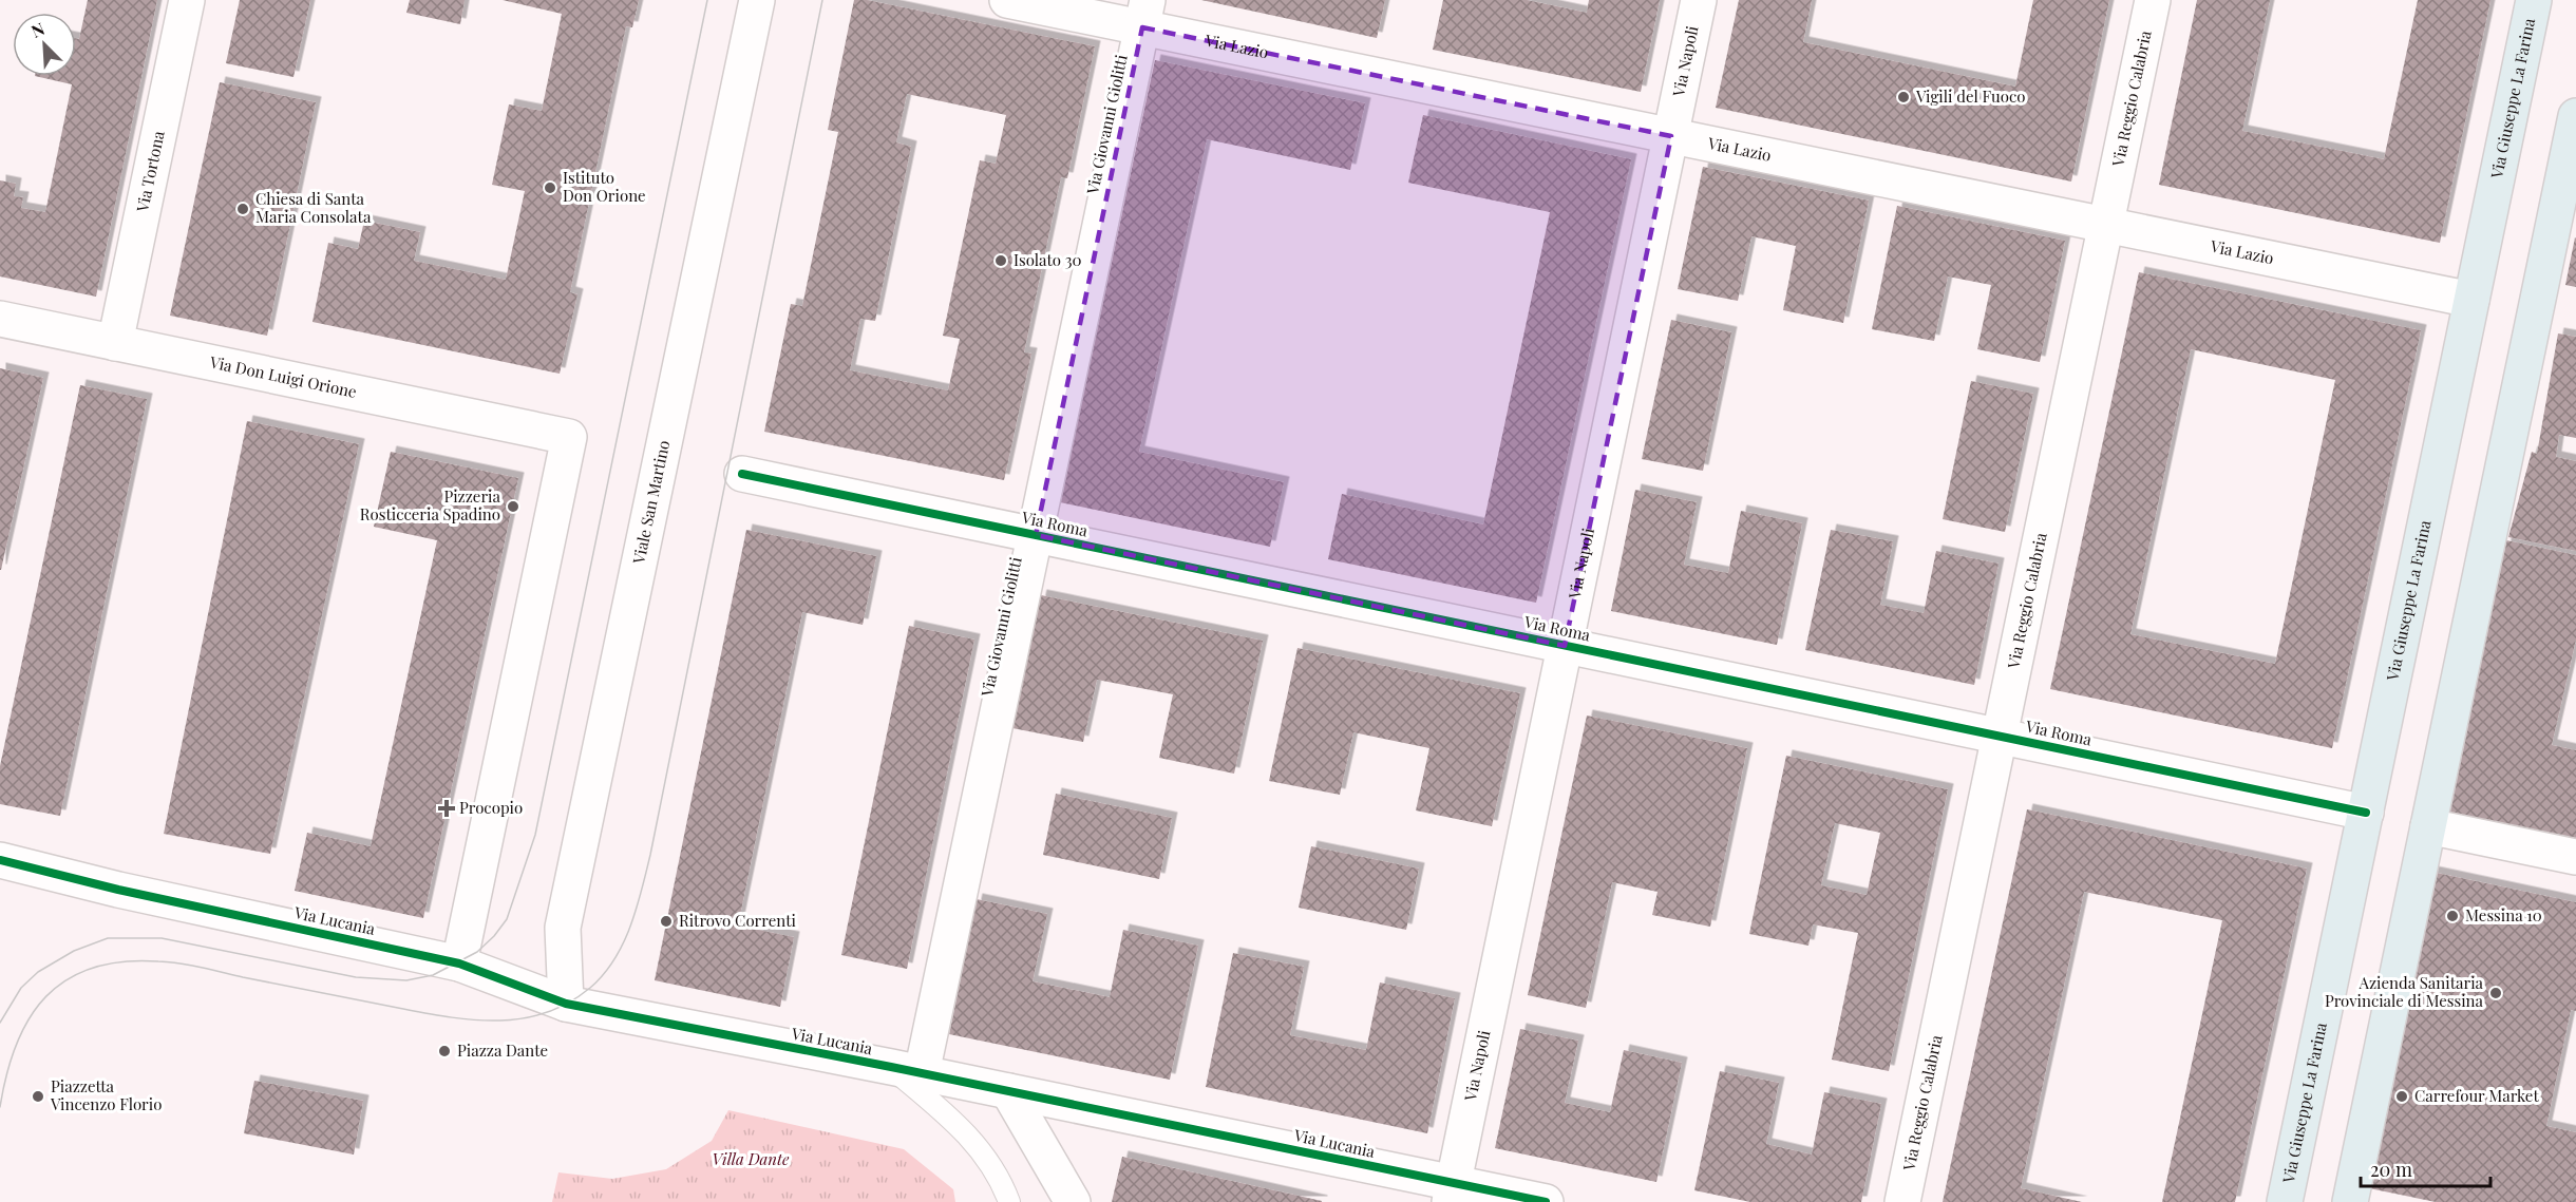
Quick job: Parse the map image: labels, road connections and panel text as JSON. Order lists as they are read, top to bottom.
{
  "streets": {
    "main road": ["Via Giuseppe La Farina"],
    "street": [
      "Via Lazio",
      "Via Napoli",
      "Via Reggio Calabria",
      "Via Giovanni Giolitti",
      "Via Tortona",
      "Via Don Luigi Orione",
      "Viale San Martino",
      "Via Roma",
      "Via Lucania"
    ]
  },
  "crossings": [
    ["Via Lazio", "Via Napoli"],
    ["Via Lazio", "Via Reggio Calabria"],
    ["Via Lazio", "Via Giuseppe La Farina"],
    ["Via Lazio", "Via Giovanni Giolitti"],
    ["Via Napoli", "Via Roma"],
    ["Via Napoli", "Via Lucania"],
    ["Via Reggio Calabria", "Via Roma"],
    ["Via Giuseppe La Farina", "Via Roma"],
    ["Via Giovanni Giolitti", "Via Roma"],
    ["Via Giovanni Giolitti", "Via Lucania"],
    ["Via Tortona", "Via Don Luigi Orione"],
    ["Via Don Luigi Orione", "Via Lucania"],
    ["Viale San Martino", "Via Lucania"]
  ],
  "parks": ["Villa Dante"],
  "places": {
    "other": [
      "Vigili del Fuoco",
      "Istituto Don Orione",
      "Chiesa di Santa Maria Consolata",
      "Isolato 30",
      "Pizzeria Rosticceria Spadino",
      "Messina 10",
      "Ritrovo Correnti",
      "Azienda Sanitaria Provinciale di Messina",
      "Piazza Dante",
      "Piazzetta Vincenzo Florio",
      "Carrefour Market"
    ],
    "health": ["Procopio"]
  },
  "scale_bar": "20 m",
  "north": "top left"
}
